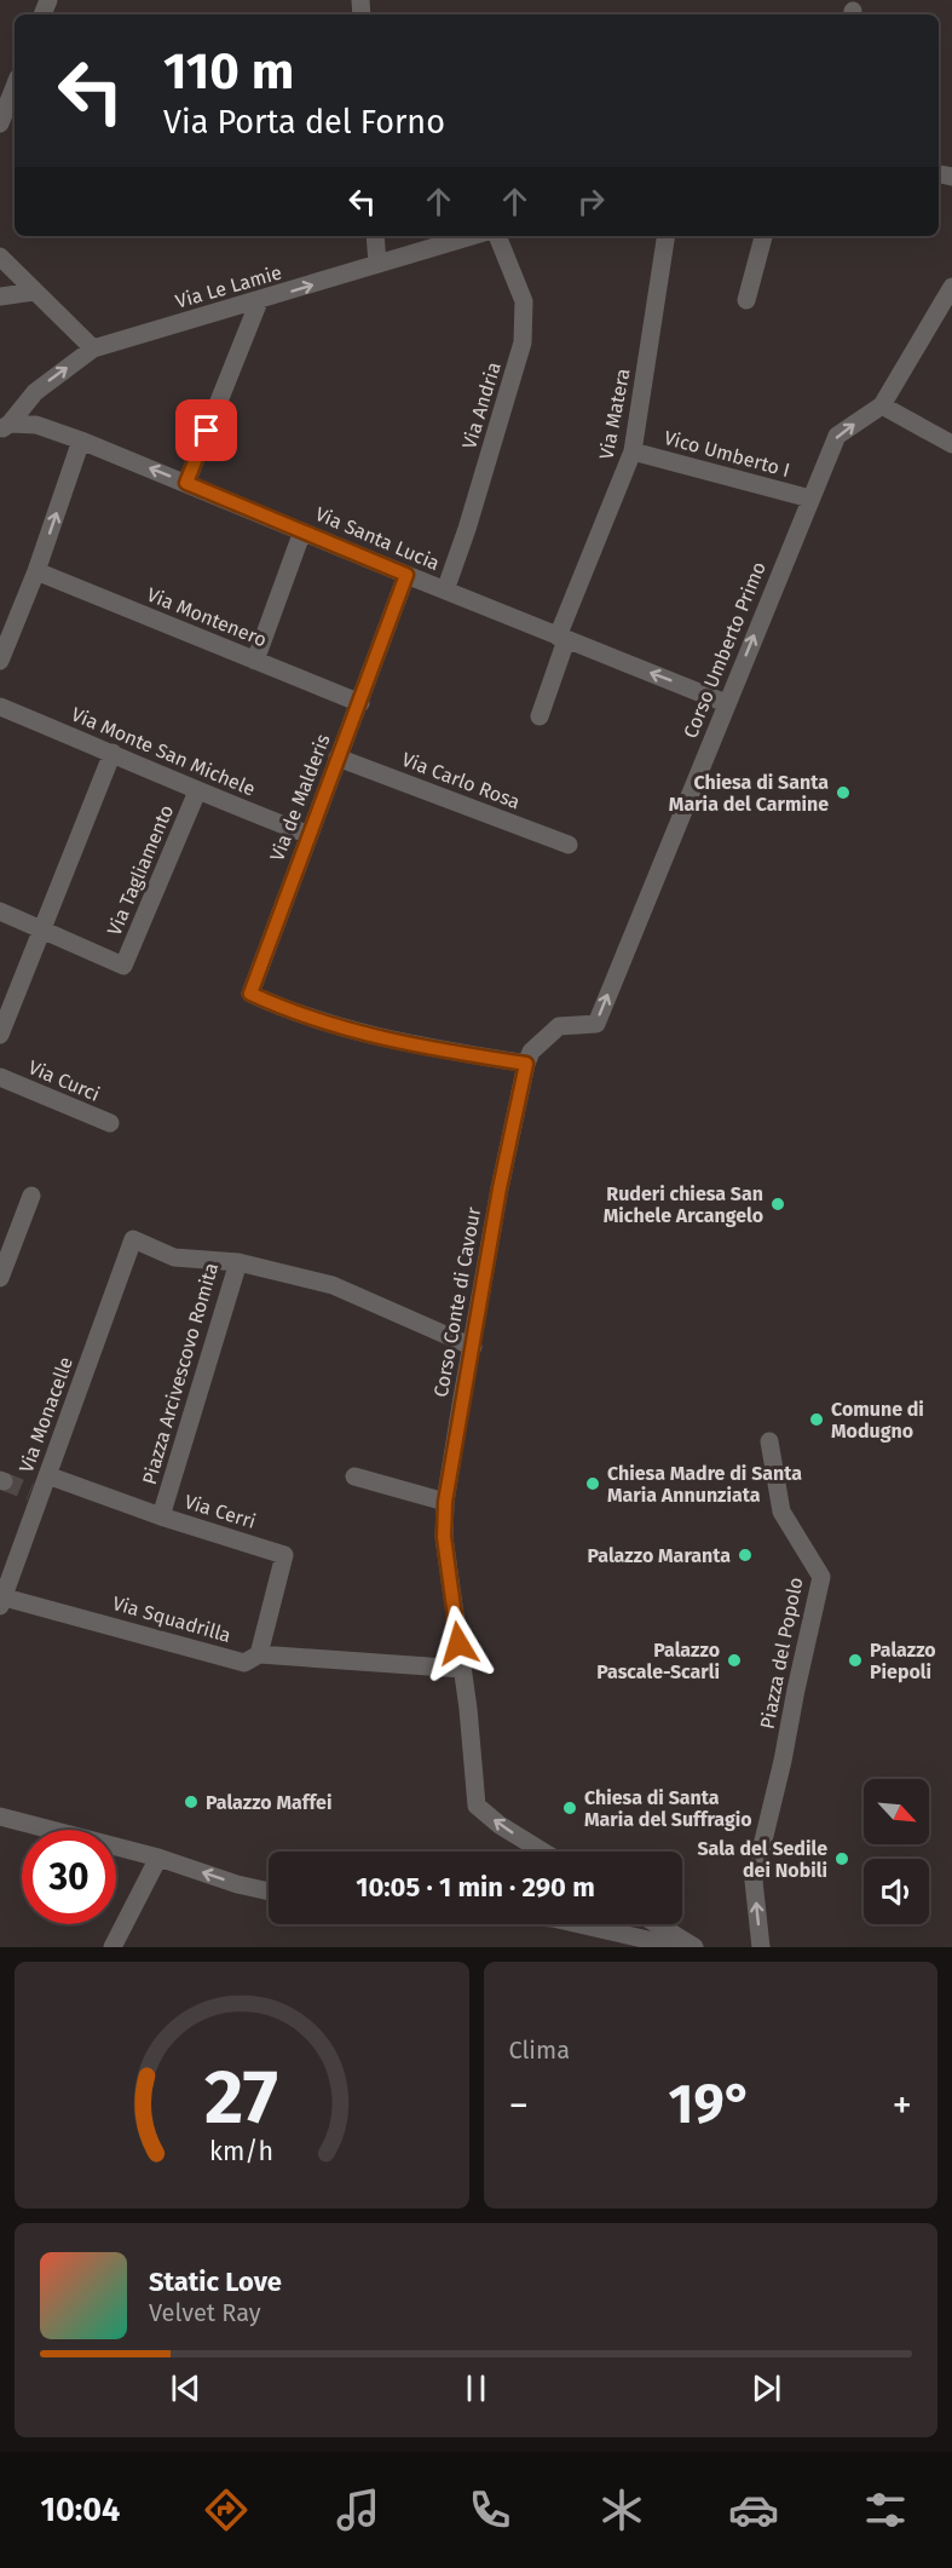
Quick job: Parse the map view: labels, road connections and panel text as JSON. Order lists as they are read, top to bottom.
{
  "streets": {
    "street": [
      "Via Le Lamie",
      "Via Andria",
      "Via Matera",
      "Vico Umberto I",
      "Via Santa Lucia",
      "Via Montenero",
      "Corso Umberto Primo",
      "Via Monte San Michele",
      "Via Carlo Rosa",
      "Via de Malderis",
      "Via Tagliamento",
      "Via Curci",
      "Corso Conte di Cavour",
      "Piazza Arcivescovo Romita",
      "Via Monacelle",
      "Via Cerri",
      "Via Squadrilla",
      "Piazza del Popolo"
    ]
  },
  "crossings": [
    ["Via Le Lamie", "Via Santa Lucia"],
    ["Via Andria", "Via Santa Lucia"],
    ["Via Matera", "Vico Umberto I"],
    ["Via Matera", "Via Santa Lucia"],
    ["Vico Umberto I", "Corso Umberto Primo"],
    ["Via Santa Lucia", "Corso Umberto Primo"],
    ["Via Santa Lucia", "Via de Malderis"],
    ["Via Montenero", "Via de Malderis"],
    ["Corso Umberto Primo", "Via de Malderis"],
    ["Corso Umberto Primo", "Corso Conte di Cavour"],
    ["Via Monte San Michele", "Via de Malderis"],
    ["Via Monte San Michele", "Via Tagliamento"],
    ["Via Carlo Rosa", "Via de Malderis"],
    ["Via de Malderis", "Corso Conte di Cavour"],
    ["Corso Conte di Cavour", "Via Squadrilla"],
    ["Piazza Arcivescovo Romita", "Via Monacelle"],
    ["Piazza Arcivescovo Romita", "Via Cerri"],
    ["Via Monacelle", "Via Cerri"],
    ["Via Monacelle", "Via Squadrilla"],
    ["Via Cerri", "Via Squadrilla"]
  ],
  "one_way": [
    "Via Le Lamie",
    "Via Santa Lucia",
    "Corso Umberto Primo",
    "Piazza del Popolo"
  ],
  "places": [
    "Chiesa di Santa Maria del Carmine",
    "Ruderi chiesa San Michele Arcangelo",
    "Comune di Modugno",
    "Chiesa Madre di Santa Maria Annunziata",
    "Palazzo Maranta",
    "Palazzo Pascale-Scarli",
    "Palazzo Piepoli",
    "Palazzo Maffei",
    "Chiesa di Santa Maria del Suffragio",
    "Sala del Sedile dei Nobili"
  ],
  "north": "bottom right",
  "page": {
    "turn": ["110 m", "Via Porta del Forno"],
    "limit": "30",
    "trip": "10:05 · 1 min · 290 m",
    "tile": "Clima",
    "heat": ["−", "19°", "+"],
    "song": ["Static Love", "Velvet Ray"],
    "tabs": "10:04",
    "gauge": ["27", "km/h"]
  }
}
